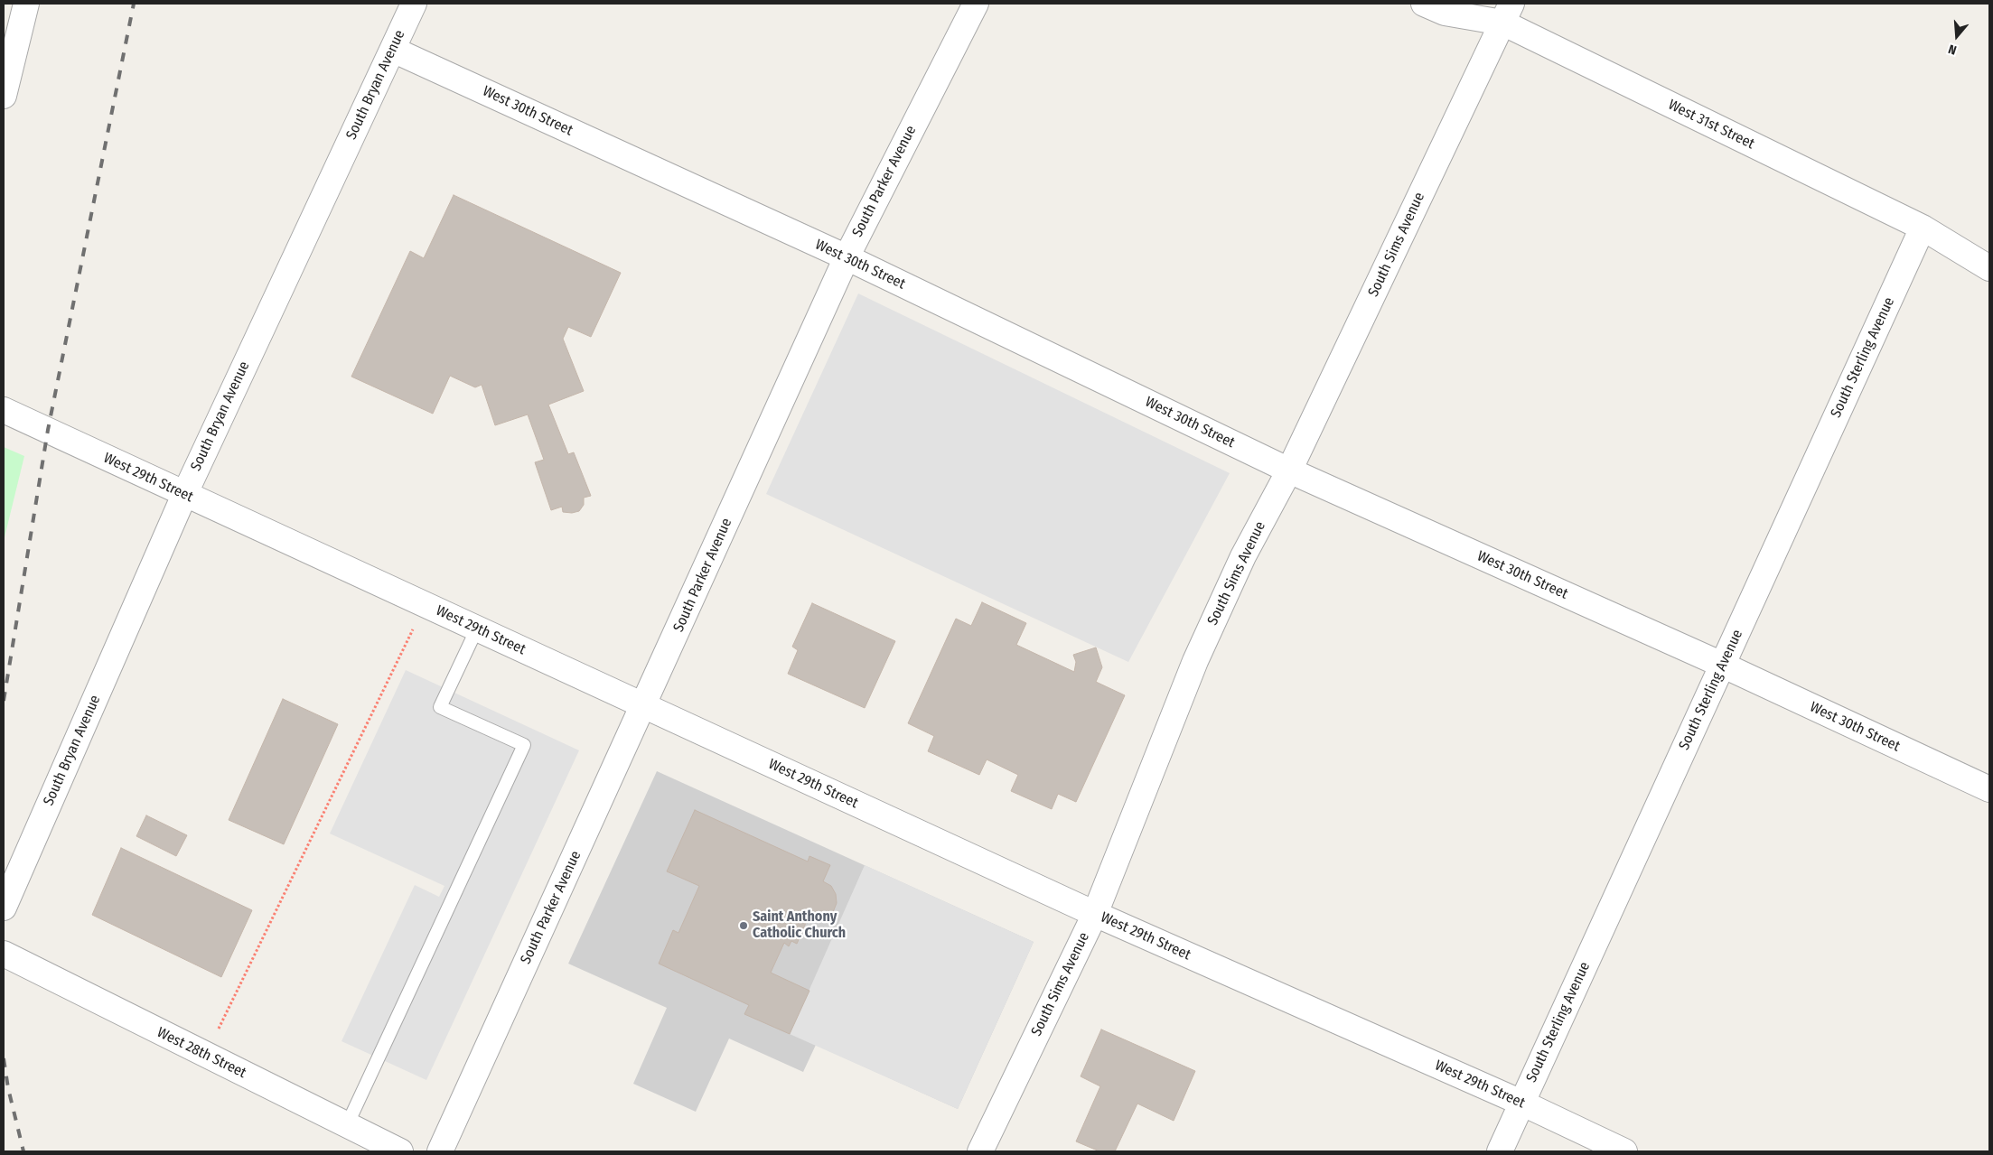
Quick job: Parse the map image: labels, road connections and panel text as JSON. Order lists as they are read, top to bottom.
{
  "streets": {
    "street": [
      "South Bryan Avenue",
      "West 30th Street",
      "West 31st Street",
      "South Parker Avenue",
      "South Sims Avenue",
      "South Sterling Avenue",
      "West 29th Street",
      "West 28th Street"
    ]
  },
  "crossings": [
    ["South Bryan Avenue", "West 30th Street"],
    ["South Bryan Avenue", "West 29th Street"],
    ["West 30th Street", "South Parker Avenue"],
    ["West 30th Street", "South Sims Avenue"],
    ["West 30th Street", "South Sterling Avenue"],
    ["West 31st Street", "South Sims Avenue"],
    ["West 31st Street", "South Sterling Avenue"],
    ["South Parker Avenue", "West 29th Street"],
    ["South Sims Avenue", "West 29th Street"],
    ["South Sterling Avenue", "West 29th Street"]
  ],
  "places": ["Saint Anthony Catholic Church"],
  "north": "bottom"
}
